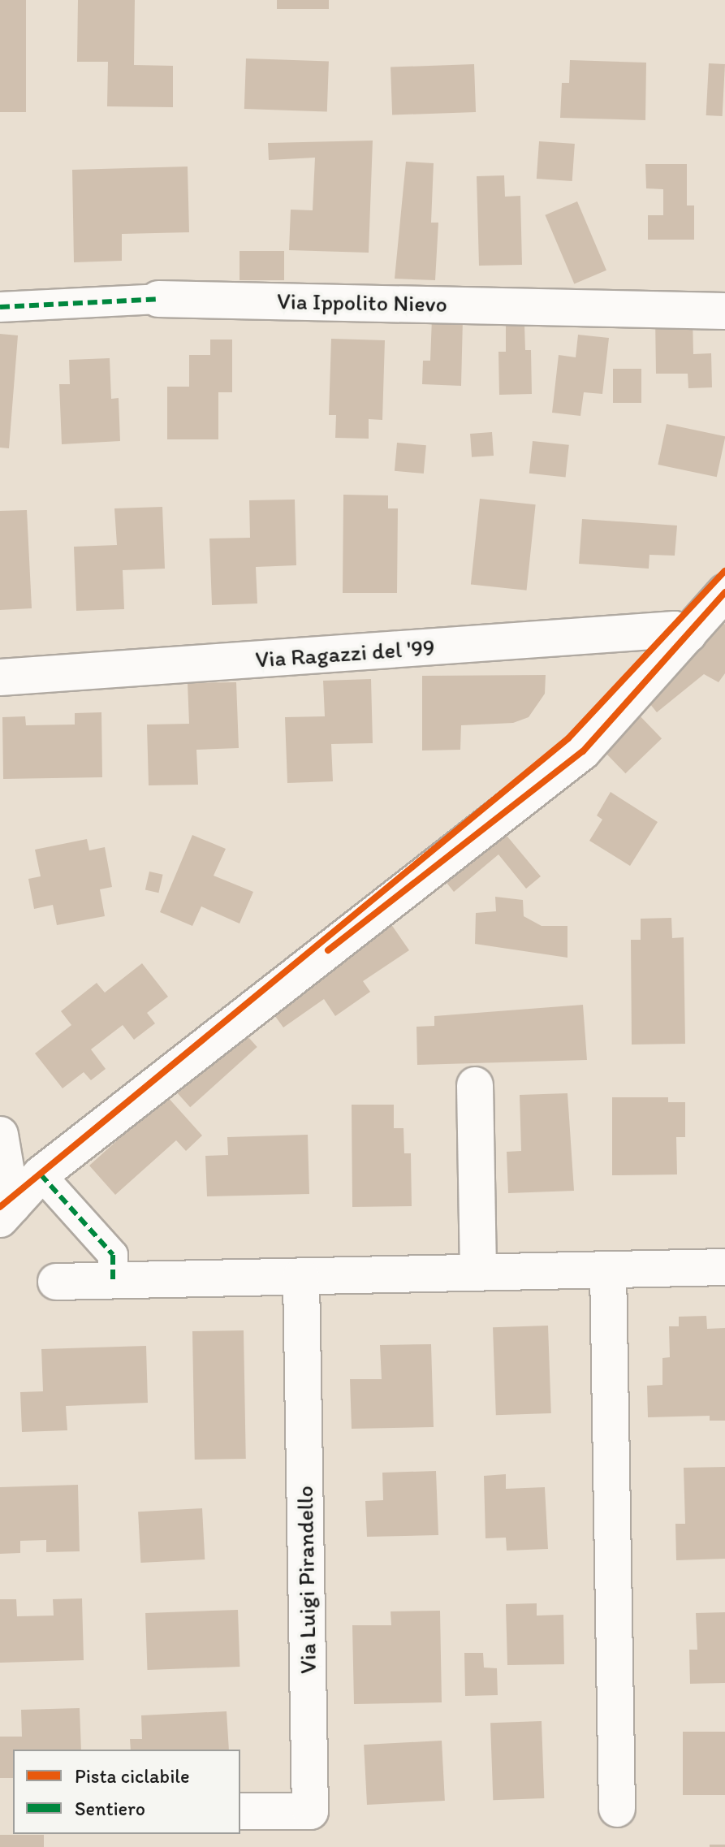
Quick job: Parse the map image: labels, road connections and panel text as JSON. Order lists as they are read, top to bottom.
{
  "streets": {
    "street": ["Via Ippolito Nievo", "Via Ragazzi del '99", "Via Luigi Pirandello"]
  },
  "legend": ["Pista ciclabile", "Sentiero"]
}
